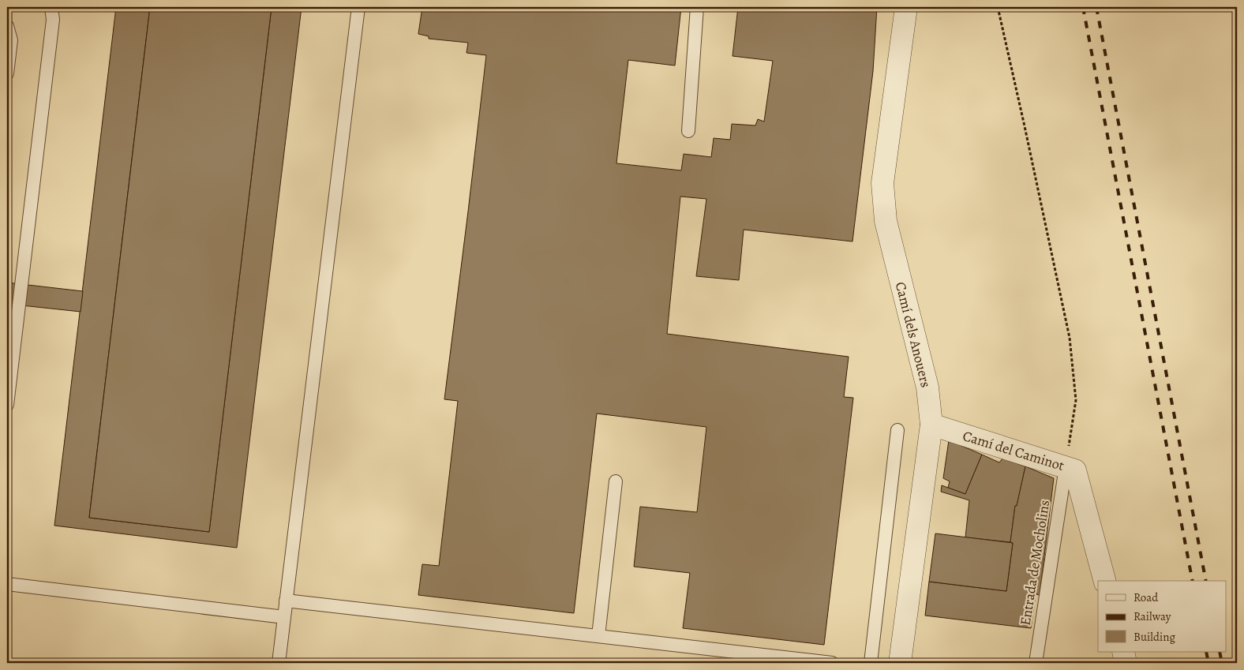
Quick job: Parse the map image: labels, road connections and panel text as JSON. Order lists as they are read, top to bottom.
{
  "streets": {
    "street": ["Camí dels Anouers", "Camí del Caminot"],
    "lane": ["Entrada de Mocholins"]
  },
  "crossings": [
    ["Camí dels Anouers", "Camí del Caminot"],
    ["Camí del Caminot", "Entrada de Mocholins"]
  ],
  "legend": ["Road", "Railway", "Building"]
}
